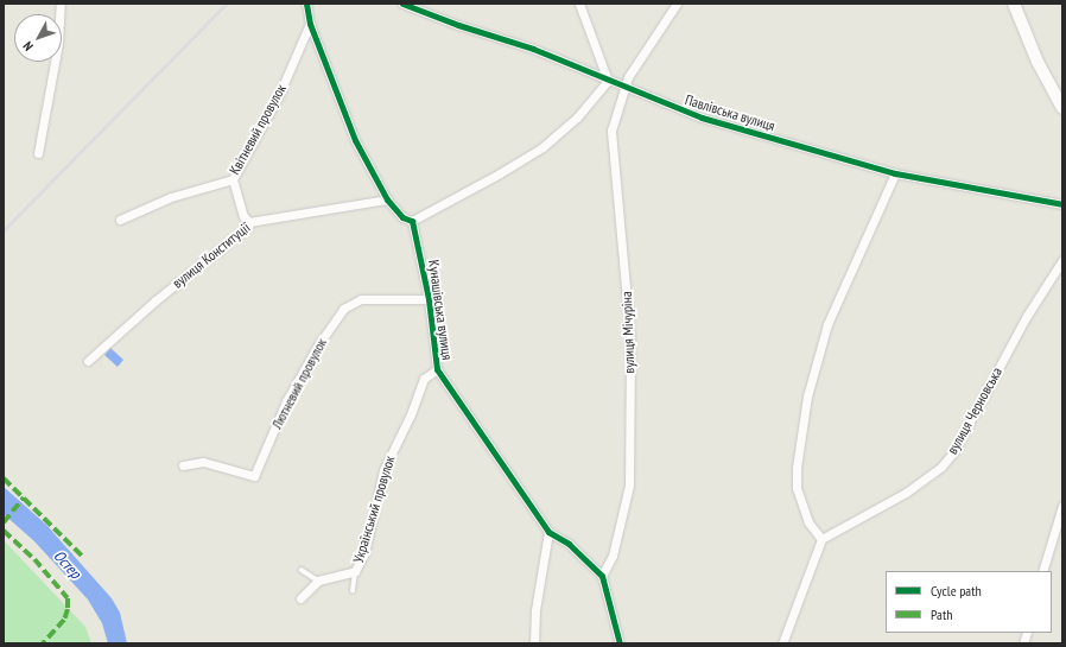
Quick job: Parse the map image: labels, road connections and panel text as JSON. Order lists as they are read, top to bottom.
{
  "streets": {
    "street": [
      "Павлівська вулиця",
      "Квітневий провулок",
      "вулиця Конституції",
      "Кунашівська вулиця",
      "вулиця Мічуріна",
      "Лютневий провулок",
      "вулиця Черновська",
      "Український провулок"
    ]
  },
  "crossings": [
    ["Павлівська вулиця", "вулиця Мічуріна"],
    ["Кунашівська вулиця", "вулиця Мічуріна"],
    ["Кунашівська вулиця", "Лютневий провулок"],
    ["Кунашівська вулиця", "Український провулок"]
  ],
  "water": ["Остер"],
  "legend": ["Cycle path", "Path"],
  "north": "bottom left"
}
